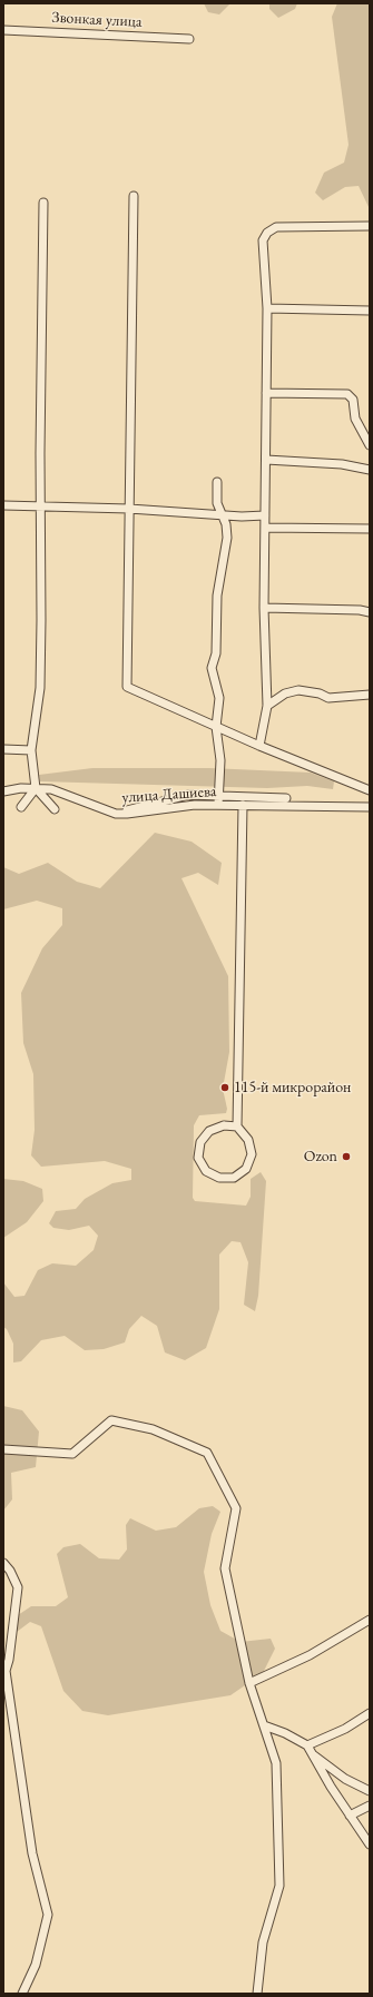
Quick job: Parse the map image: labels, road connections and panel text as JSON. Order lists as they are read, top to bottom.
{
  "streets": {
    "street": ["Звонкая улица", "улица Дашиева"]
  },
  "places": ["115-й микрорайон", "Ozon"]
}
